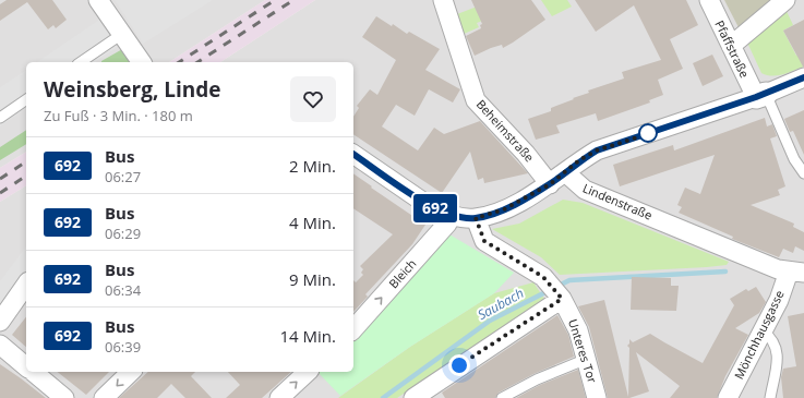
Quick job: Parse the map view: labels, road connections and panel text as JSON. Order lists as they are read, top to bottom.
{
  "streets": {
    "street": [
      "Pfaffstraße",
      "Beheimstraße",
      "Lindenstraße",
      "Bleich",
      "Mönchhausgasse",
      "Unteres Tor"
    ]
  },
  "crossings": [
    ["Lindenstraße", "Mönchhausgasse"]
  ],
  "water": ["Saubach"],
  "lines": ["bus line 692"],
  "page": {
    "on_map": "692",
    "heading": ["Weinsberg, Linde", "Zu Fuß · 3 Min. · 180 m"],
    "list": [
      {
        "mark": "692",
        "name": "Bus",
        "note": "06:27",
        "value": "2 Min."
      },
      {
        "mark": "692",
        "name": "Bus",
        "note": "06:29",
        "value": "4 Min."
      },
      {
        "mark": "692",
        "name": "Bus",
        "note": "06:34",
        "value": "9 Min."
      },
      {
        "mark": "692",
        "name": "Bus",
        "note": "06:39",
        "value": "14 Min."
      }
    ]
  }
}
